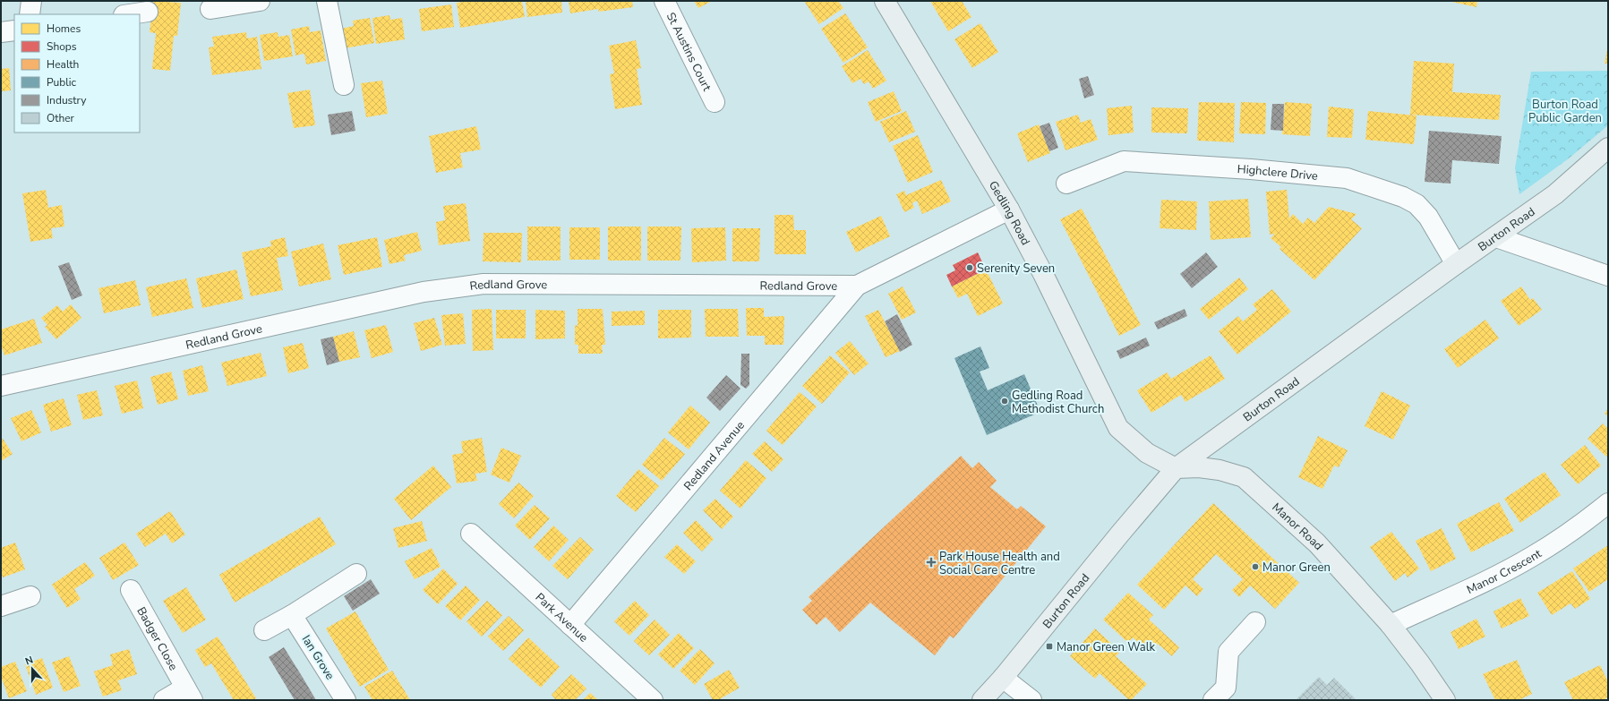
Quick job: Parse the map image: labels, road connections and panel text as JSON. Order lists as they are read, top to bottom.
{
  "streets": {
    "street": [
      "St Austins Court",
      "Highclere Drive",
      "Gedling Road",
      "Burton Road",
      "Redland Grove",
      "Redland Avenue",
      "Manor Road",
      "Manor Crescent",
      "Park Avenue",
      "Badger Close",
      "Ian Grove"
    ]
  },
  "crossings": [
    ["Highclere Drive", "Burton Road"],
    ["Gedling Road", "Burton Road"],
    ["Gedling Road", "Redland Grove"],
    ["Gedling Road", "Manor Road"],
    ["Burton Road", "Manor Road"],
    ["Redland Grove", "Redland Avenue"],
    ["Redland Avenue", "Park Avenue"],
    ["Manor Road", "Manor Crescent"]
  ],
  "parks": ["Burton Road Public Garden"],
  "places": {
    "other": ["Serenity Seven", "Gedling Road Methodist Church", "Manor Green"],
    "health": ["Park House Health and Social Care Centre"],
    "transit": ["Manor Green Walk"]
  },
  "legend": [
    "Homes",
    "Shops",
    "Health",
    "Public",
    "Industry",
    "Other"
  ],
  "north": "top"
}
